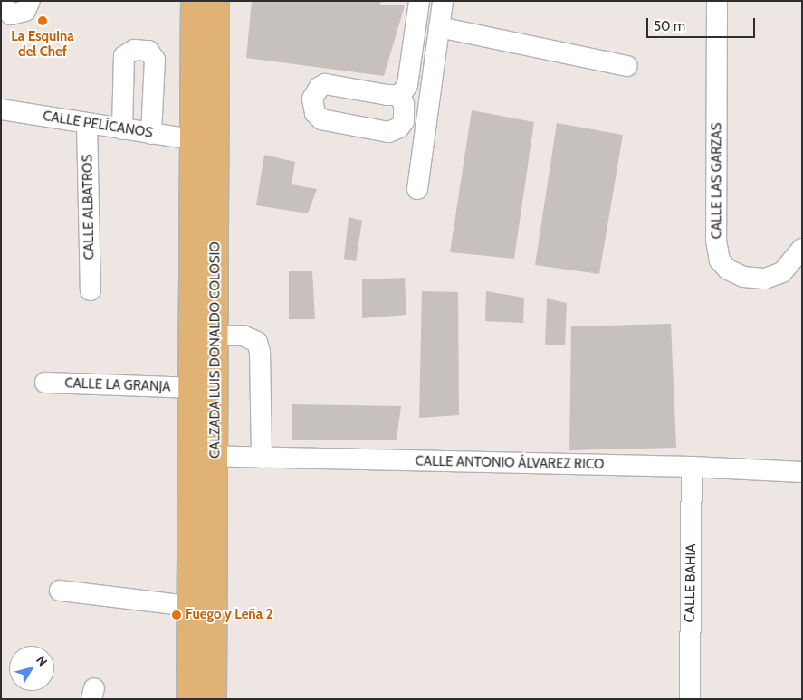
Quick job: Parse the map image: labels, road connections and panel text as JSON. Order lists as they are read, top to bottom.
{
  "streets": {
    "main road": ["CALZADA LUIS DONALDO COLOSIO"],
    "street": [
      "CALLE PELÍCANOS",
      "CALLE LAS GARZAS",
      "CALLE ALBATROS",
      "CALLE LA GRANJA",
      "CALLE ANTONIO ÁLVAREZ RICO",
      "CALLE BAHIA"
    ]
  },
  "crossings": [
    ["CALLE PELÍCANOS", "CALLE ALBATROS"],
    ["CALLE PELÍCANOS", "CALZADA LUIS DONALDO COLOSIO"],
    ["CALZADA LUIS DONALDO COLOSIO", "CALLE LA GRANJA"],
    ["CALZADA LUIS DONALDO COLOSIO", "CALLE ANTONIO ÁLVAREZ RICO"],
    ["CALLE ANTONIO ÁLVAREZ RICO", "CALLE BAHIA"]
  ],
  "places": ["La Esquina del Chef", "Fuego y Leña 2"],
  "scale_bar": "50 m",
  "north": "top right"
}
